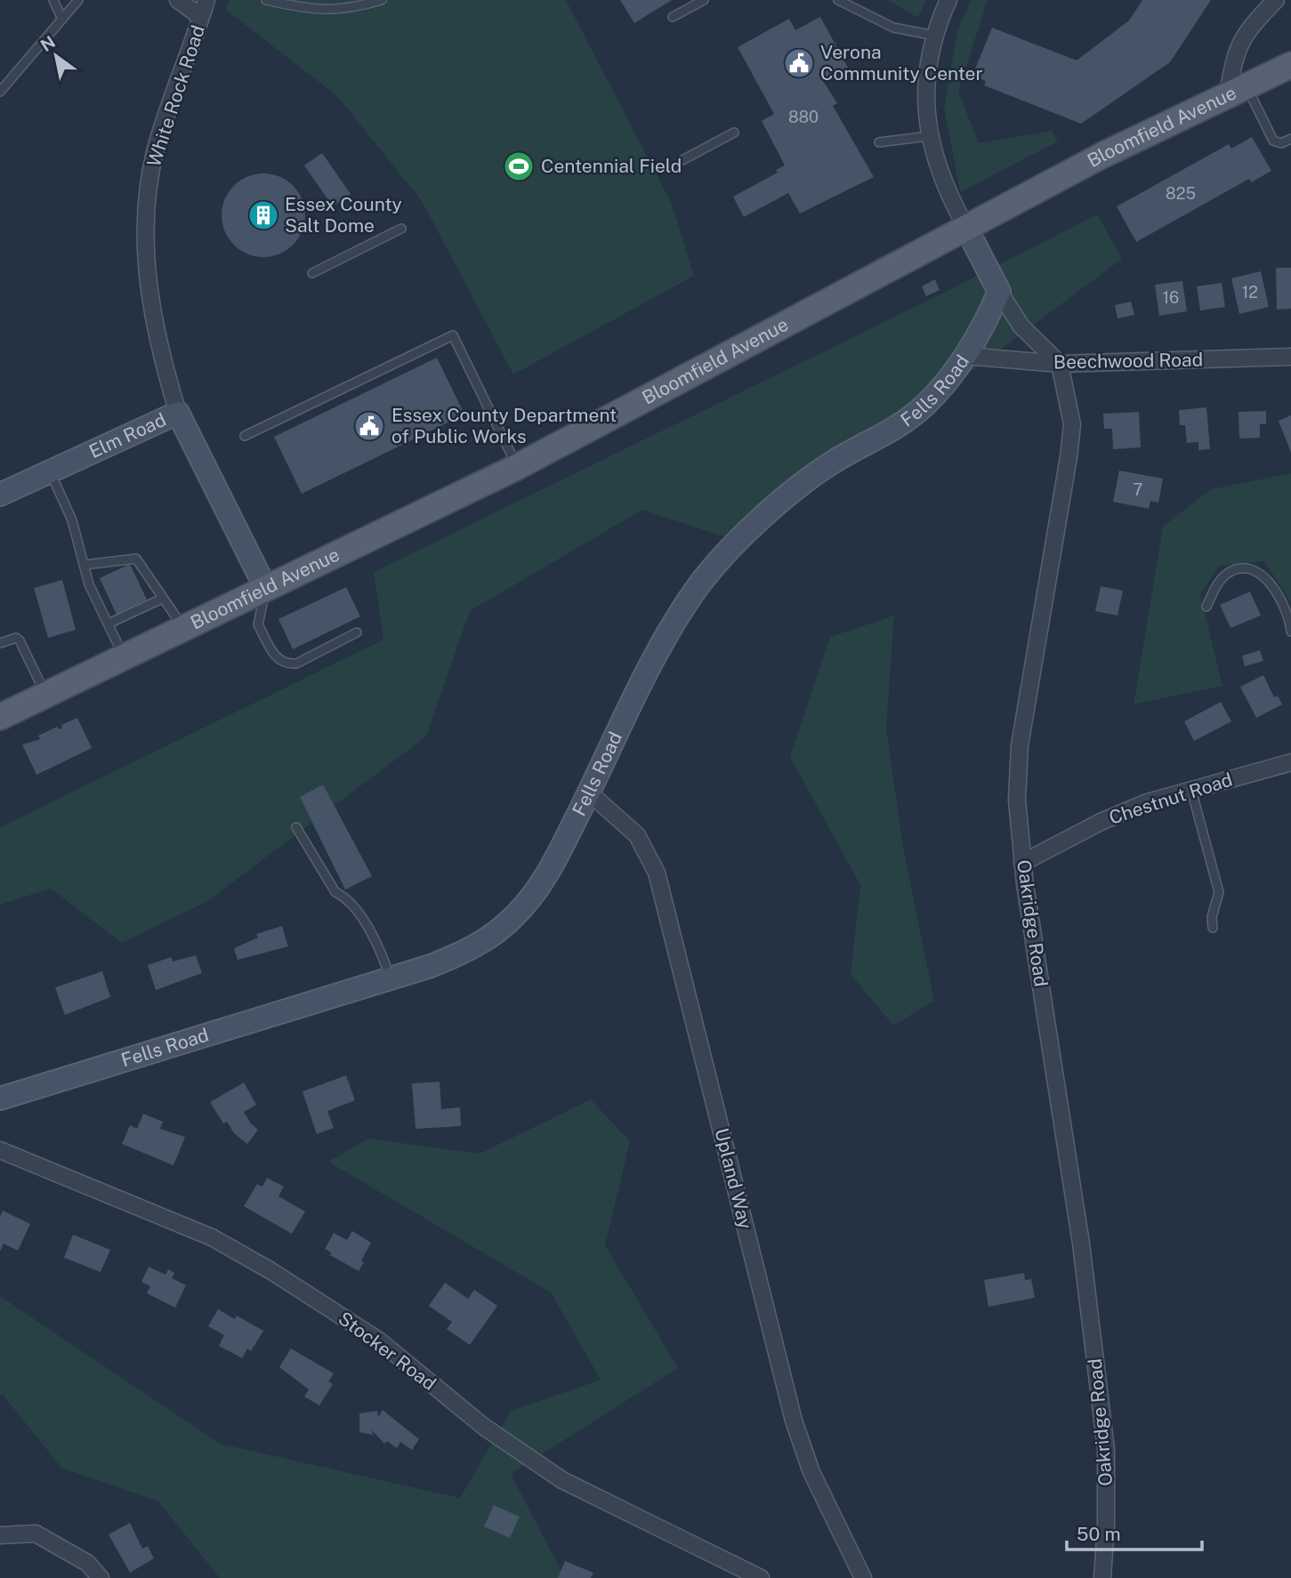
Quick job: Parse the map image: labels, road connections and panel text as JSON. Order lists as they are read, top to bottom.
{
  "streets": {
    "main road": ["Bloomfield Avenue"],
    "street": [
      "White Rock Road",
      "Beechwood Road",
      "Fells Road",
      "Elm Road",
      "Chestnut Road",
      "Oakridge Road",
      "Upland Way",
      "Stocker Road"
    ]
  },
  "crossings": [
    ["White Rock Road", "Elm Road"],
    ["Bloomfield Avenue", "Elm Road"],
    ["Beechwood Road", "Fells Road"],
    ["Beechwood Road", "Oakridge Road"],
    ["Fells Road", "Upland Way"],
    ["Chestnut Road", "Oakridge Road"]
  ],
  "places": {
    "public building": ["Verona Community Center", "Essex County Department of Public Works"],
    "sports": ["Centennial Field"],
    "building": ["Essex County Salt Dome"]
  },
  "house_numbers": [
    "880",
    "825",
    "12",
    "16",
    "7"
  ],
  "scale_bar": "50 m",
  "north": "top left"
}
